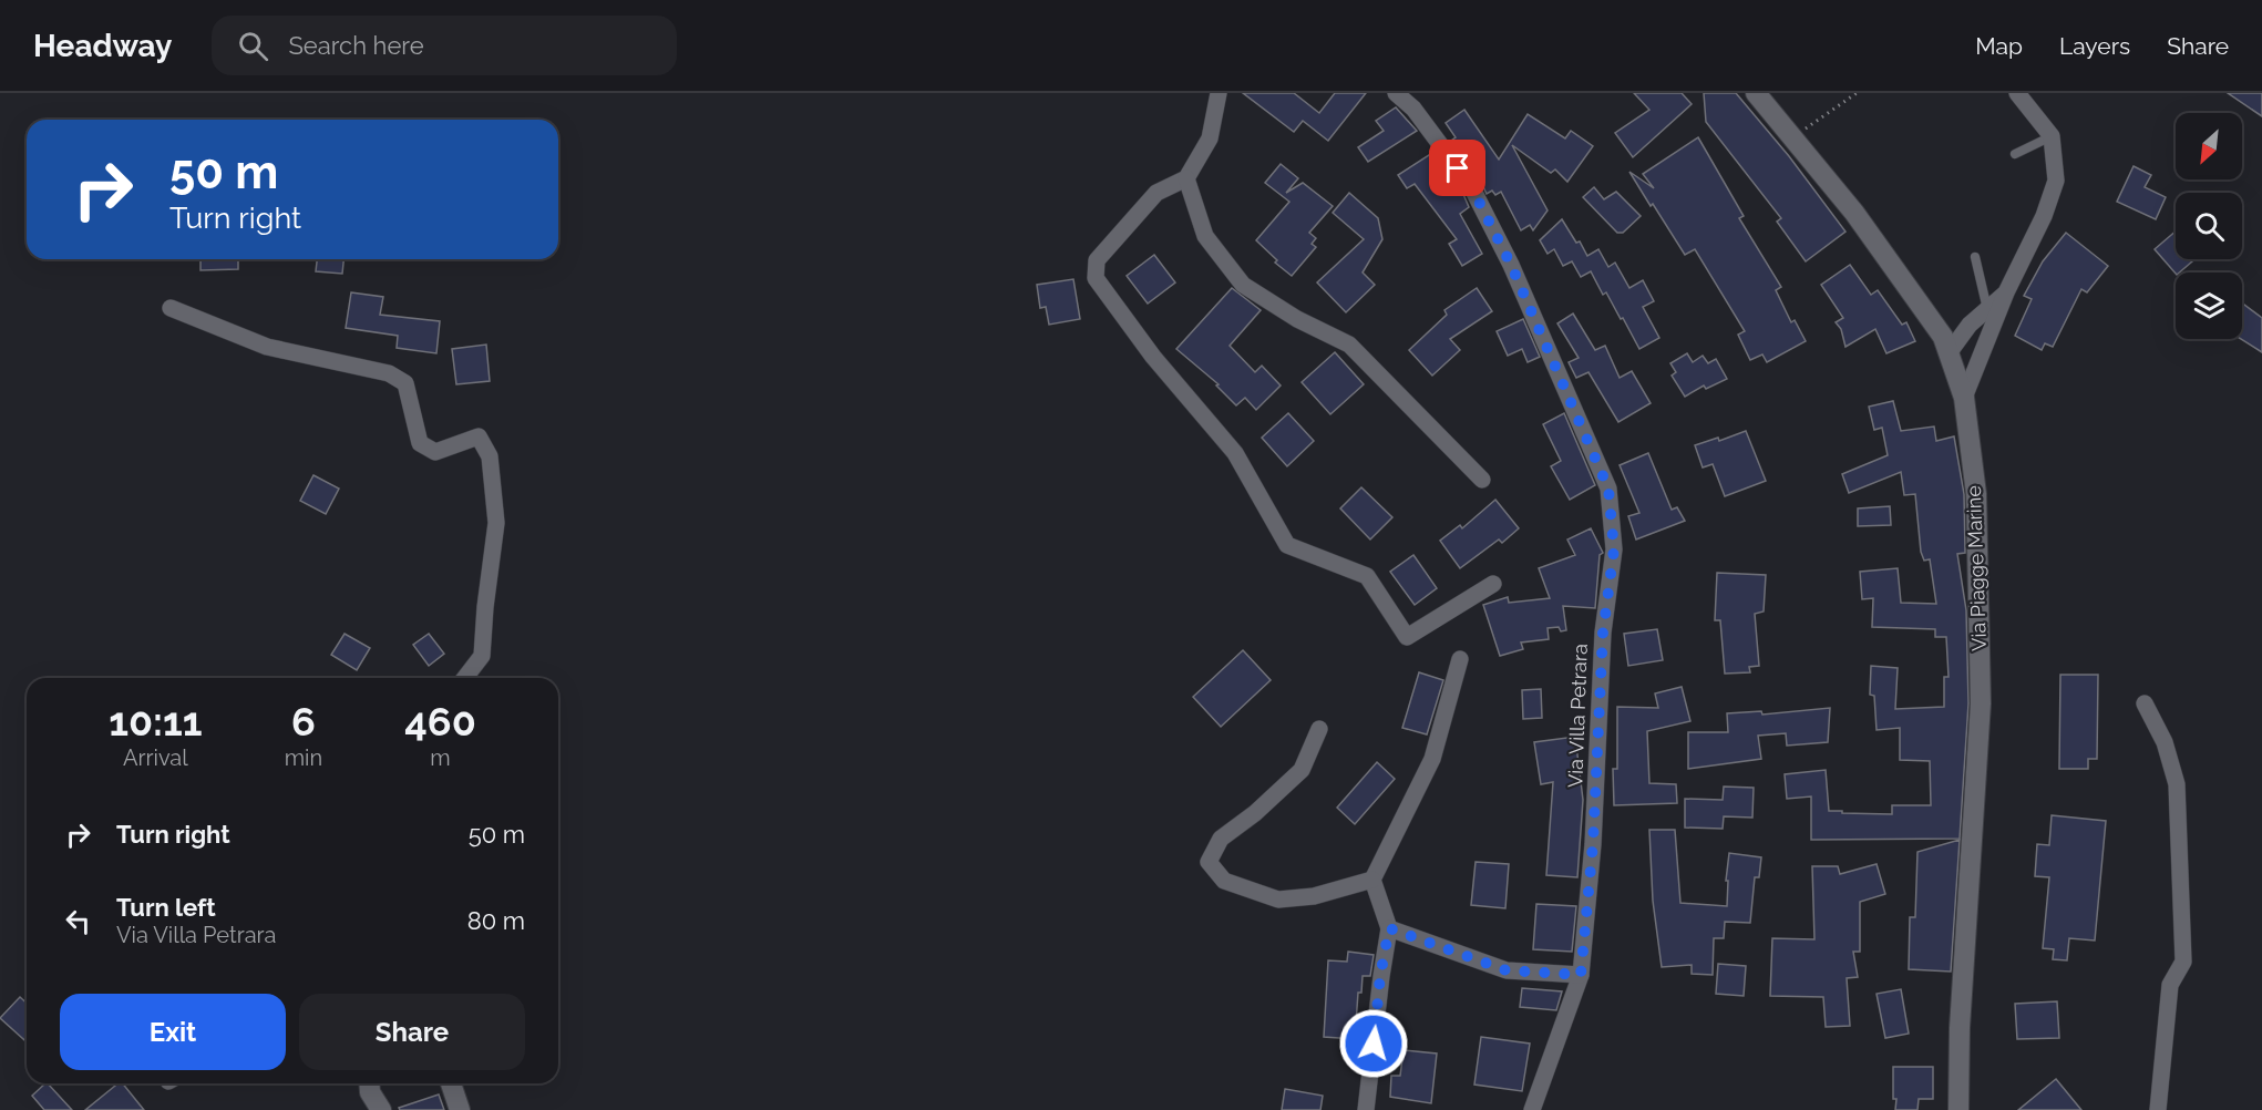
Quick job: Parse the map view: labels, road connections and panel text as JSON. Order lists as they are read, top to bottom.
{
  "streets": {
    "street": ["Via Piagge Marine", "Via Villa Petrara"]
  },
  "north": "bottom left",
  "page": {
    "header": "Headway",
    "search": "Search here",
    "nav": ["Map", "Layers", "Share"],
    "turn": ["50 m", "Turn right"],
    "eta": [
      "10:11",
      "Arrival",
      "6",
      "min",
      "460",
      "m"
    ],
    "list": [
      {
        "name": "Turn right",
        "value": "50 m"
      },
      {
        "name": "Turn left",
        "note": "Via Villa Petrara",
        "value": "80 m"
      }
    ],
    "buttons": ["Exit", "Share"]
  }
}
